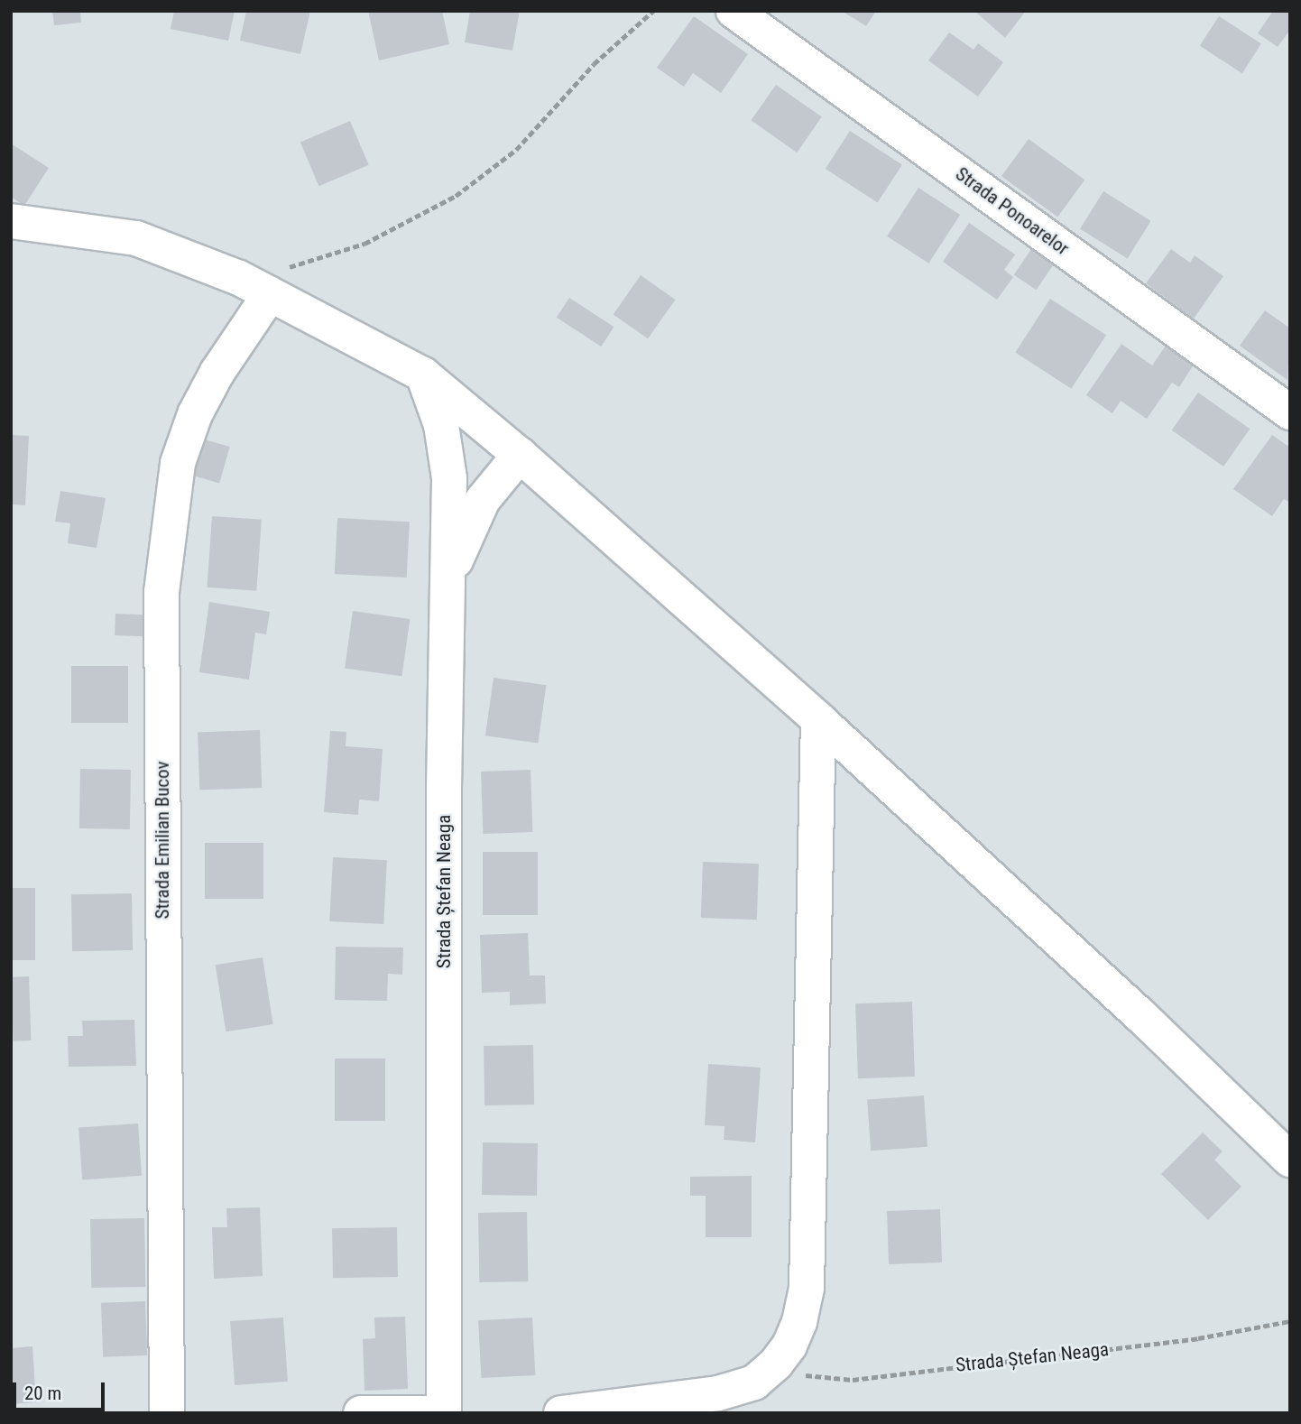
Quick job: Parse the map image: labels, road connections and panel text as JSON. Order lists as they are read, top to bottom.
{
  "streets": {
    "street": ["Strada Ponoarelor", "Strada Emilian Bucov", "Strada Ștefan Neaga"]
  },
  "scale_bar": "20 m"
}
